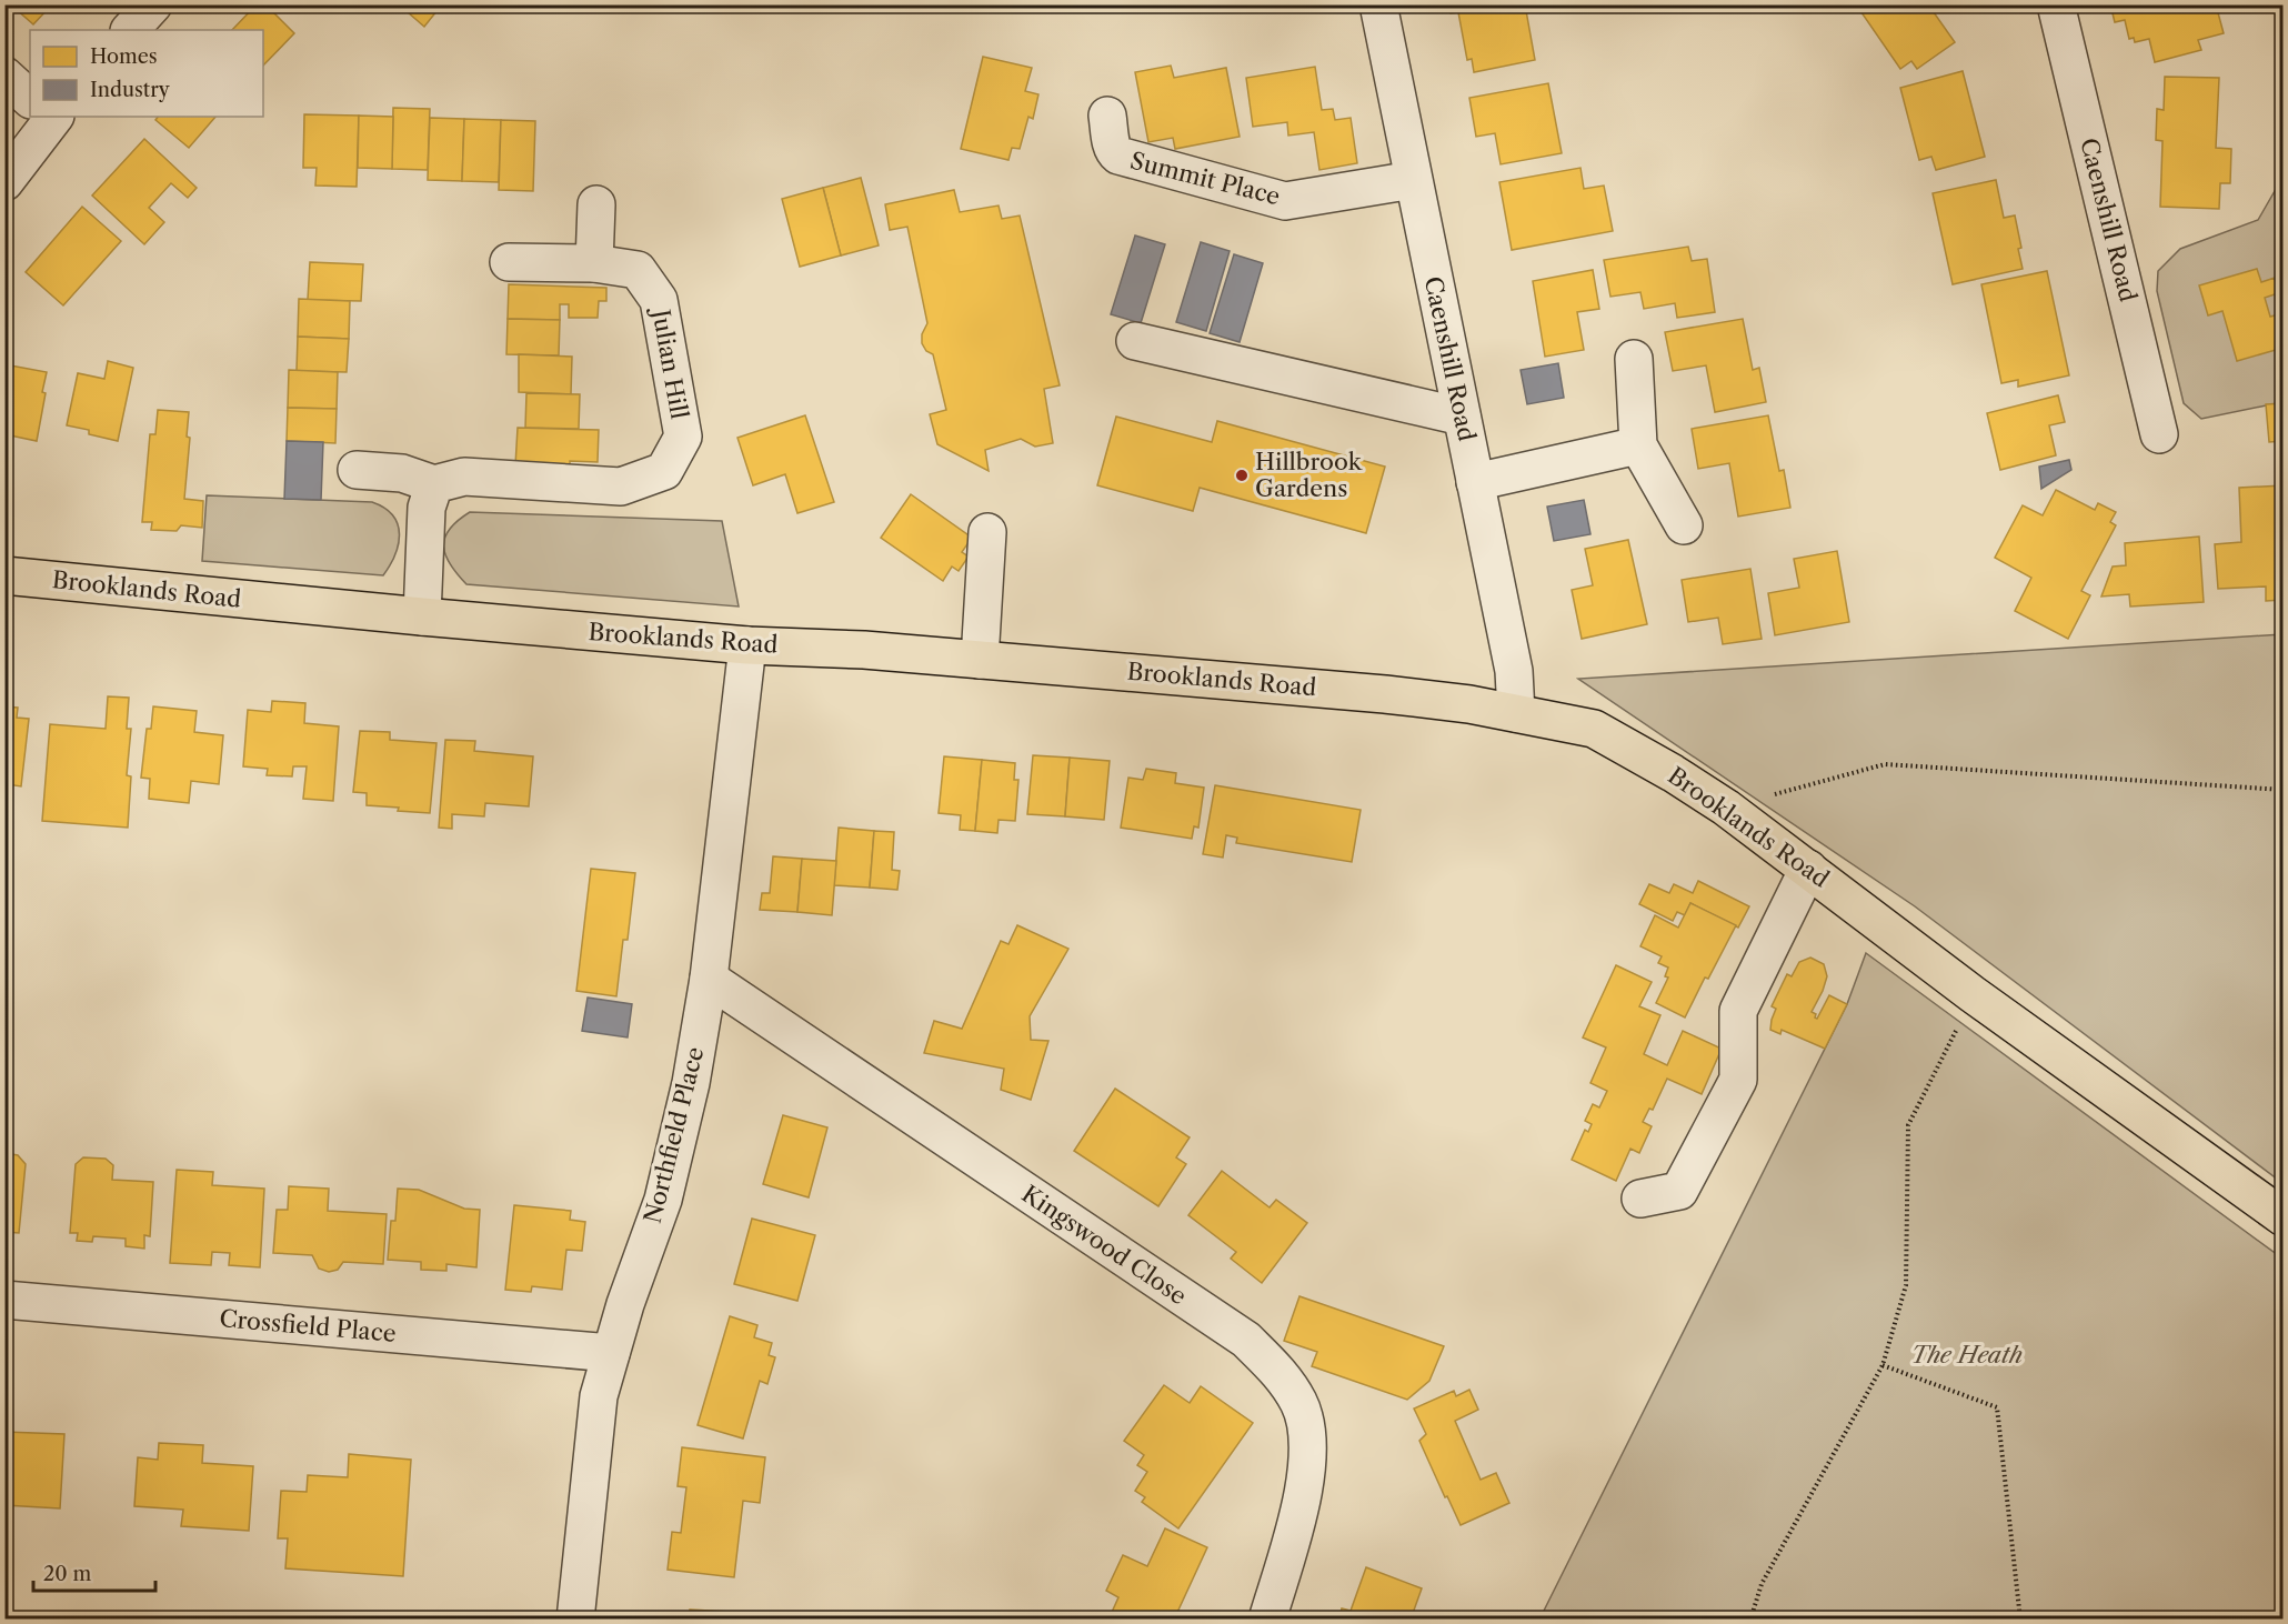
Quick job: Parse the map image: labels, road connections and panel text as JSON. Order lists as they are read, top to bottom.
{
  "streets": {
    "main road": ["Brooklands Road"],
    "street": [
      "Summit Place",
      "Caenshill Road",
      "Julian Hill",
      "Northfield Place",
      "Kingswood Close",
      "Crossfield Place"
    ]
  },
  "crossings": [
    ["Summit Place", "Caenshill Road"],
    ["Caenshill Road", "Brooklands Road"],
    ["Brooklands Road", "Northfield Place"],
    ["Northfield Place", "Kingswood Close"],
    ["Northfield Place", "Crossfield Place"]
  ],
  "parks": ["The Heath"],
  "places": ["Hillbrook Gardens"],
  "legend": ["Homes", "Industry"],
  "scale_bar": "20 m"
}
